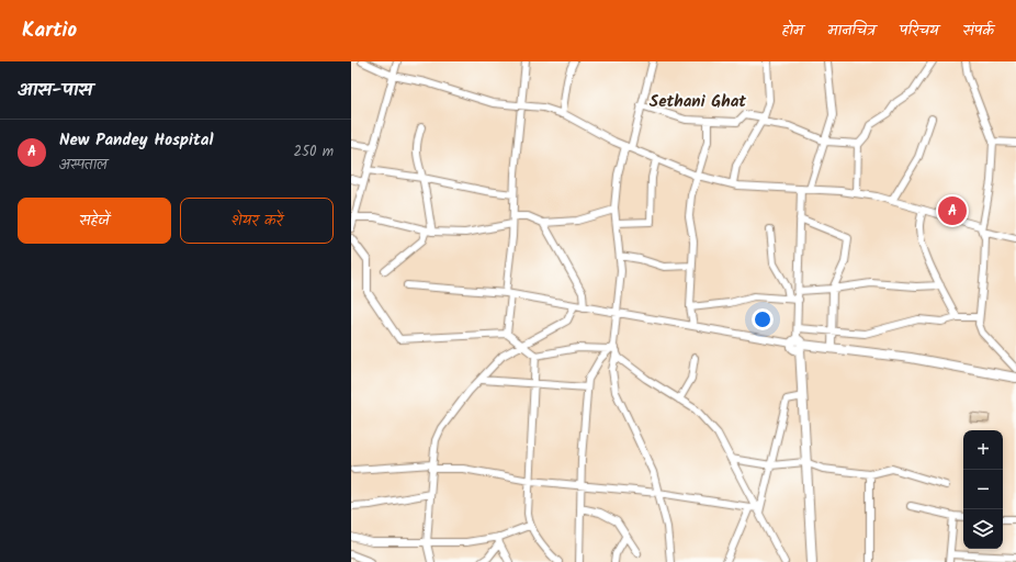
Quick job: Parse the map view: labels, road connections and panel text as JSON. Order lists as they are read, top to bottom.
{
  "districts": ["Sethani Ghat"],
  "page": {
    "header": "Kartio",
    "nav": [
      "होम",
      "मानचित्र",
      "परिचय",
      "संपर्क"
    ],
    "heading": "आस-पास",
    "list": [
      {
        "mark": "A",
        "name": "New Pandey Hospital",
        "note": "अस्पताल",
        "value": "250 m"
      }
    ],
    "buttons": ["सहेजें", "शेयर करें"],
    "pins": "A",
    "map_buttons": ["+", "−"]
  }
}
